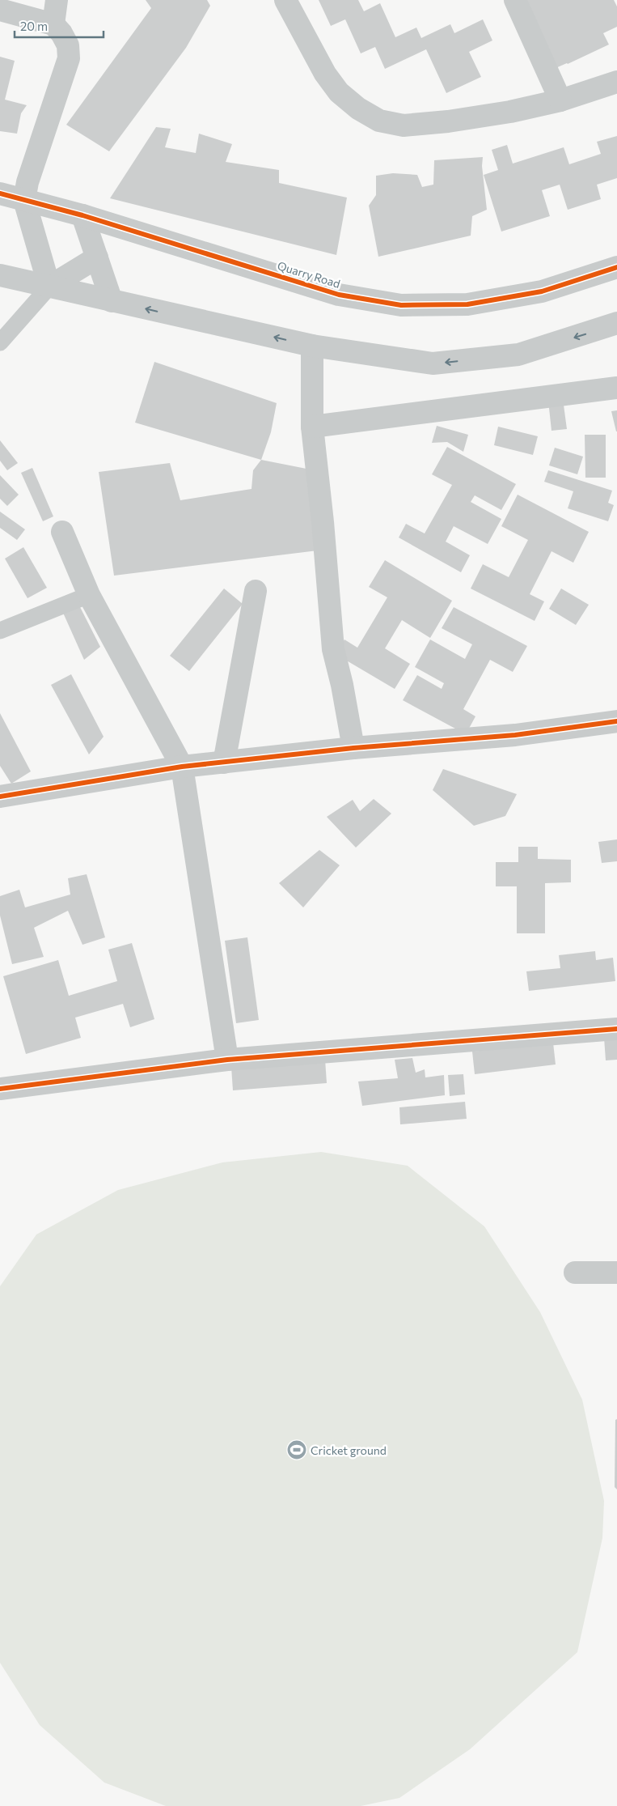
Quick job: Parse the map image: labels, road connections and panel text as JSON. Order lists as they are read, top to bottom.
{
  "streets": {
    "street": ["Quarry Road"]
  },
  "places": {
    "sports": ["Cricket ground"]
  },
  "scale_bar": "20 m"
}
